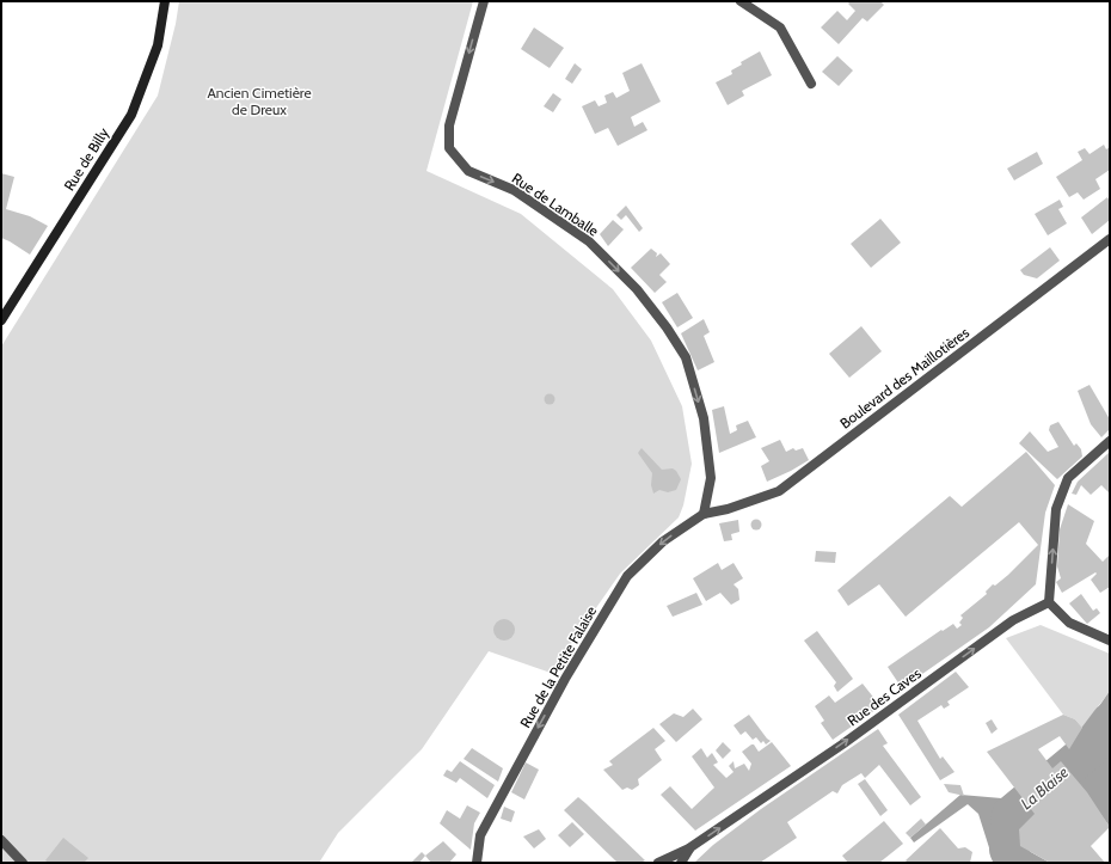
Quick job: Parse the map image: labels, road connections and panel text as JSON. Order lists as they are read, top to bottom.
{
  "streets": {
    "main road": ["Rue de Billy"],
    "street": [
      "Rue de Lamballe",
      "Boulevard des Maillotières",
      "Rue de la Petite Falaise",
      "Rue des Caves"
    ]
  },
  "crossings": [
    ["Rue de Lamballe", "Boulevard des Maillotières"],
    ["Rue de Lamballe", "Rue de la Petite Falaise"],
    ["Boulevard des Maillotières", "Rue de la Petite Falaise"]
  ],
  "one_way": ["Rue de Lamballe", "Rue de la Petite Falaise", "Rue des Caves"],
  "water": ["La Blaise"],
  "parks": ["Ancien Cimetière de Dreux"]
}
